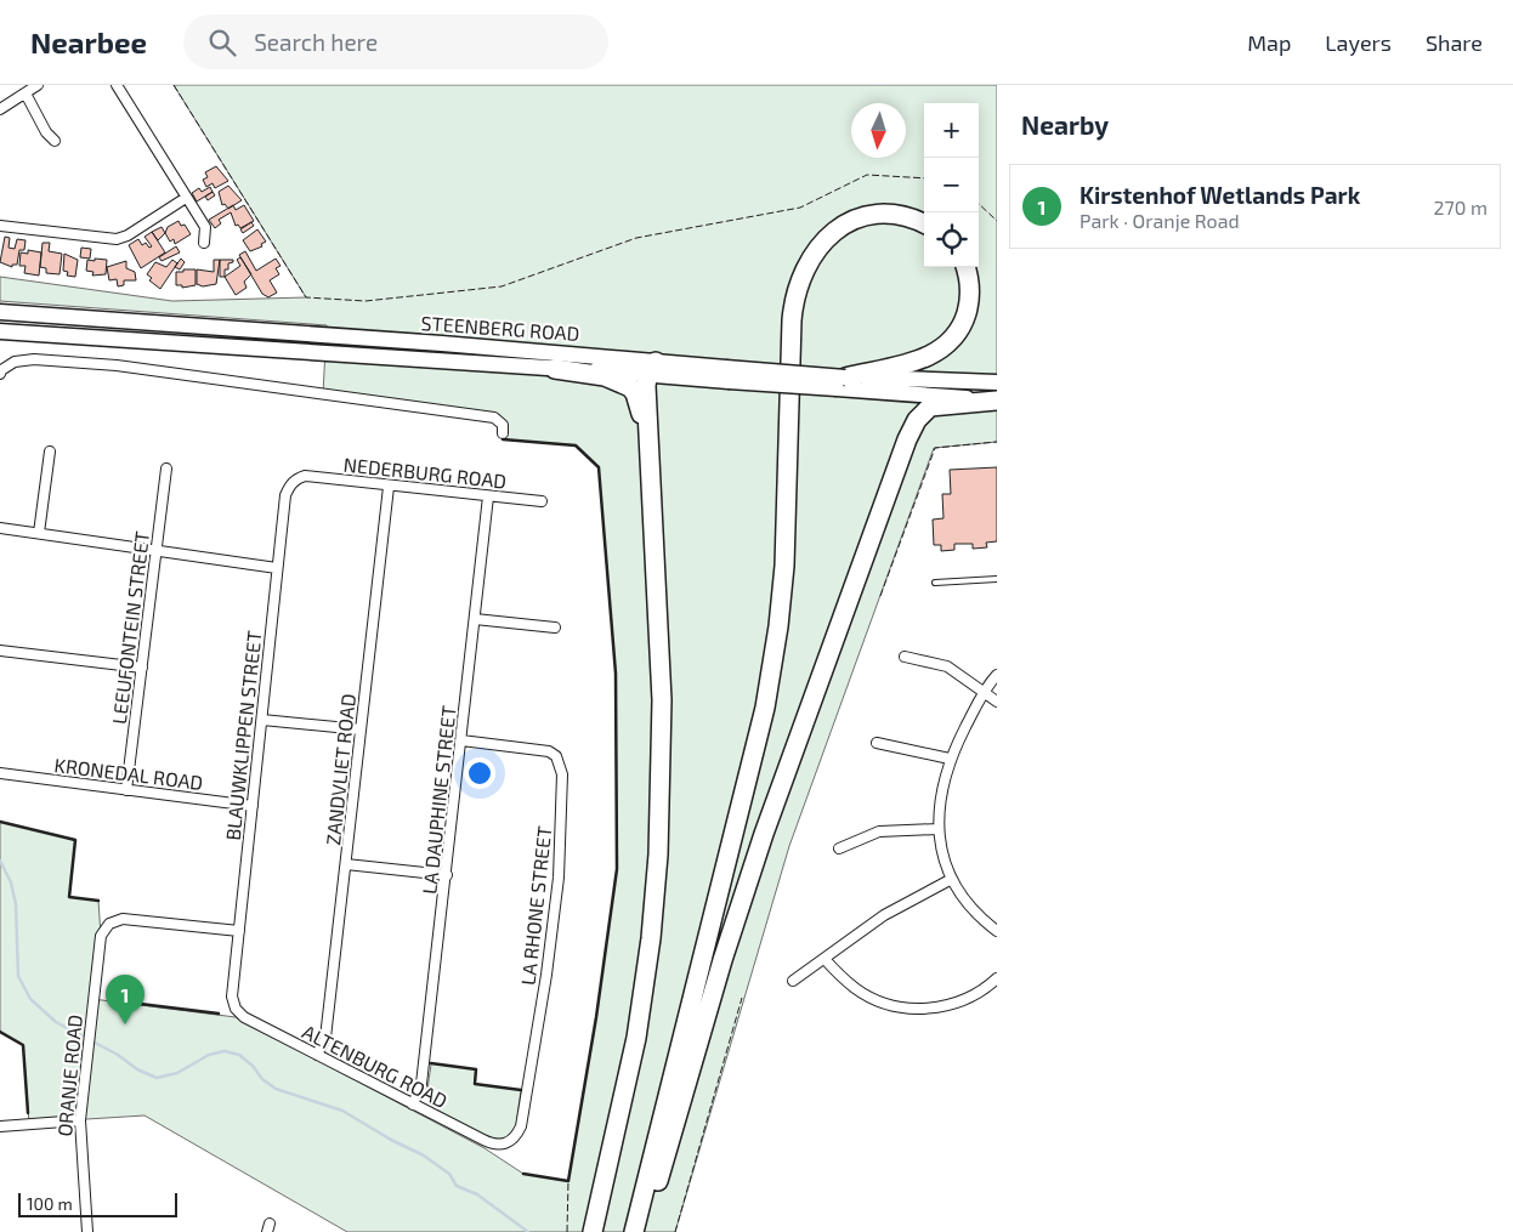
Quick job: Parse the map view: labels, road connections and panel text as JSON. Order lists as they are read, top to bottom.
{
  "streets": {
    "main road": ["STEENBERG ROAD"],
    "street": [
      "NEDERBURG ROAD",
      "LEEUFONTEIN STREET",
      "BLAUWKLIPPEN STREET",
      "ZANDVLIET ROAD",
      "KRONEDAL ROAD",
      "LA DAUPHINE STREET",
      "LA RHONE STREET",
      "ALTENBURG ROAD",
      "ORANJE ROAD"
    ]
  },
  "crossings": [
    ["NEDERBURG ROAD", "BLAUWKLIPPEN STREET"],
    ["NEDERBURG ROAD", "ZANDVLIET ROAD"],
    ["NEDERBURG ROAD", "LA DAUPHINE STREET"],
    ["LEEUFONTEIN STREET", "KRONEDAL ROAD"],
    ["BLAUWKLIPPEN STREET", "KRONEDAL ROAD"],
    ["BLAUWKLIPPEN STREET", "ALTENBURG ROAD"],
    ["BLAUWKLIPPEN STREET", "ORANJE ROAD"],
    ["ZANDVLIET ROAD", "ALTENBURG ROAD"],
    ["LA DAUPHINE STREET", "LA RHONE STREET"],
    ["LA DAUPHINE STREET", "ALTENBURG ROAD"],
    ["LA RHONE STREET", "ALTENBURG ROAD"]
  ],
  "scale_bar": "100 m",
  "north": "bottom",
  "page": {
    "header": "Nearbee",
    "search": "Search here",
    "nav": ["Map", "Layers", "Share"],
    "heading": "Nearby",
    "map_buttons": ["+", "−"],
    "list": [
      {
        "mark": "1",
        "name": "Kirstenhof Wetlands Park",
        "note": "Park · Oranje Road",
        "value": "270 m"
      }
    ],
    "pins": "1",
    "scale": "100 m"
  }
}
